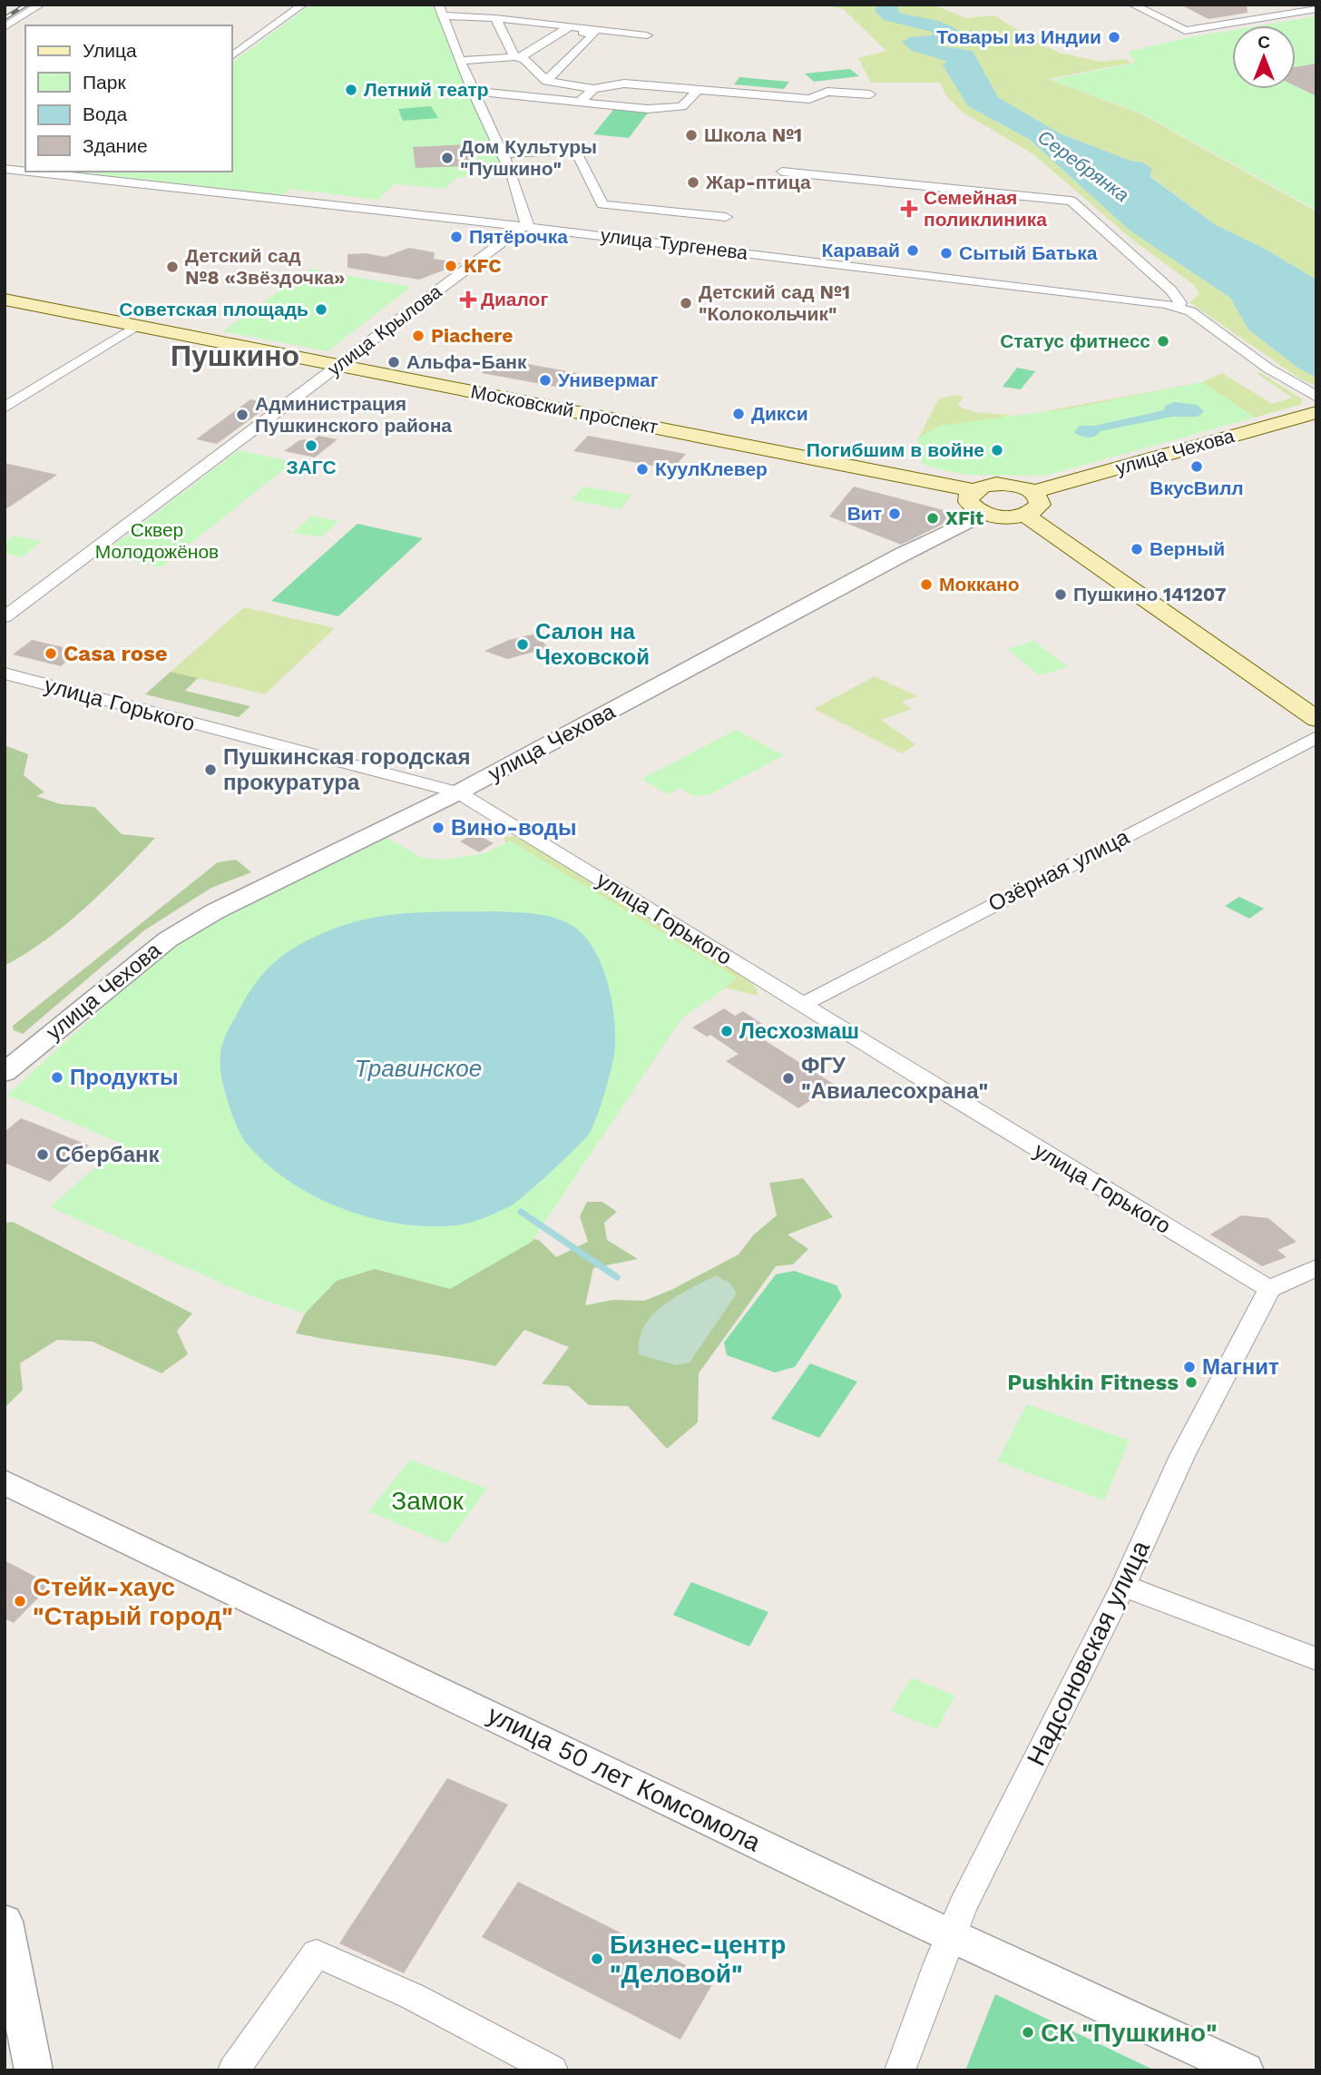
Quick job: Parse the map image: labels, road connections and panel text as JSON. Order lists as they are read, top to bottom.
{
  "streets": {
    "main road": ["Московский проспект", "улица Чехова"],
    "street": [
      "улица Тургенева",
      "улица Крылова",
      "улица Горького",
      "Озёрная улица",
      "Надсоновская улица",
      "улица 50 лет Комсомола"
    ]
  },
  "crossings": [
    ["улица Тургенева", "улица Крылова"],
    ["улица Крылова", "Московский проспект"],
    ["улица Чехова", "улица Горького"],
    ["улица Горького", "Озёрная улица"],
    ["улица Горького", "Надсоновская улица"],
    ["Надсоновская улица", "улица 50 лет Комсомола"]
  ],
  "districts": ["Пушкино"],
  "water": ["Серебрянка", "Травинское"],
  "parks": ["Сквер Молодожёнов", "Замок"],
  "places": {
    "other": [
      "Товары из Индии",
      "Летний театр",
      "Школа №1",
      "Дом Культуры \"Пушкино\"",
      "Жар-птица",
      "Пятёрочка",
      "Каравай",
      "Сытый Батька",
      "KFC",
      "Детский сад №8 «Звёздочка»",
      "Детский сад №1 \"Колокольчик\"",
      "Советская площадь",
      "Piachere",
      "Статус фитнесс",
      "Альфа-Банк",
      "Универмаг",
      "Дикси",
      "Администрация Пушкинского района",
      "ЗАГС",
      "Погибшим в войне",
      "ВкусВилл",
      "КуулКлевер",
      "Вит",
      "XFit",
      "Верный",
      "Моккано",
      "Пушкино 141207",
      "Салон на Чеховской",
      "Casa rose",
      "Пушкинская городская прокуратура",
      "Вино-воды",
      "Лесхозмаш",
      "Продукты",
      "ФГУ \"Авиалесохрана\"",
      "Сбербанк",
      "Магнит",
      "Pushkin Fitness",
      "Стейк-хаус \"Старый город\"",
      "Бизнес-центр \"Деловой\"",
      "СК \"Пушкино\""
    ],
    "health": ["Семейная поликлиника", "Диалог"]
  },
  "legend": [
    "Улица",
    "Парк",
    "Вода",
    "Здание"
  ],
  "north": "top"
}
